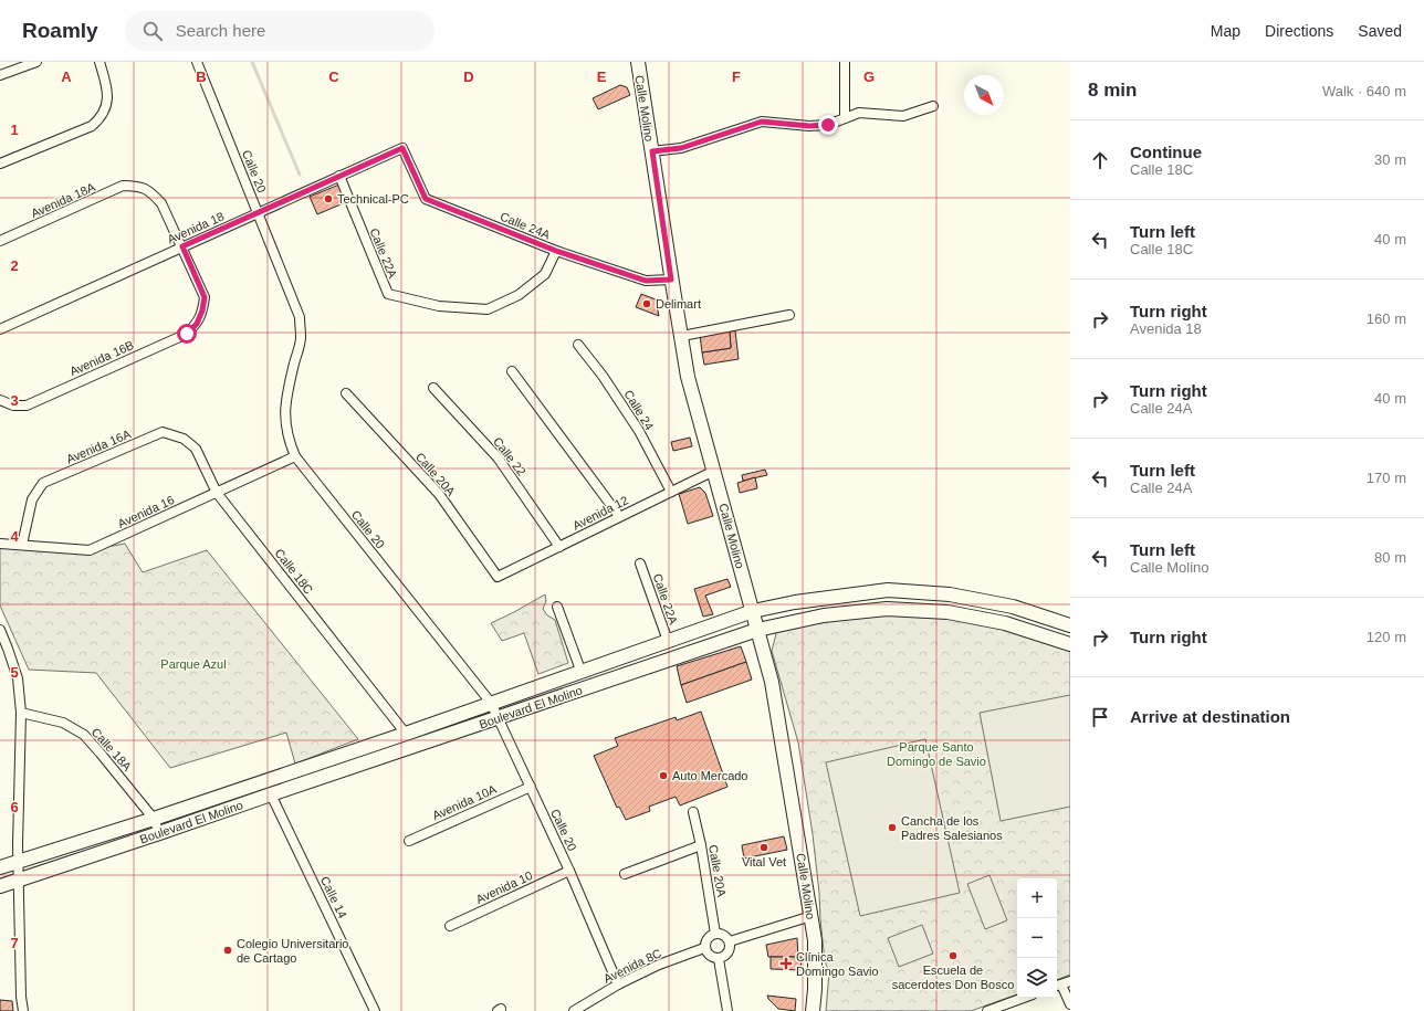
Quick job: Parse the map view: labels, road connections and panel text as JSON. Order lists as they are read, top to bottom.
{
  "streets": {
    "street": [
      "Calle Molino",
      "Calle 20",
      "Avenida 18A",
      "Calle 24A",
      "Avenida 18",
      "Calle 22A",
      "Avenida 16B",
      "Calle 24",
      "Avenida 16A",
      "Calle 22",
      "Calle 20A",
      "Avenida 16",
      "Avenida 12",
      "Calle 18C",
      "Boulevard El Molino",
      "Calle 18A",
      "Avenida 10A",
      "Avenida 10",
      "Calle 14",
      "Avenida 8C"
    ]
  },
  "crossings": [
    ["Calle Molino", "Calle 24A"],
    ["Calle Molino", "Avenida 12"],
    ["Calle Molino", "Boulevard El Molino"],
    ["Calle 20", "Avenida 18"],
    ["Calle 20", "Avenida 16"],
    ["Calle 20", "Boulevard El Molino"],
    ["Calle 20", "Avenida 10A"],
    ["Calle 20", "Avenida 10"],
    ["Calle 20", "Avenida 8C"],
    ["Avenida 18A", "Avenida 18"],
    ["Avenida 18A", "Avenida 16B"],
    ["Calle 24A", "Avenida 18"],
    ["Calle 24A", "Calle 22A"],
    ["Avenida 18", "Calle 22A"],
    ["Avenida 18", "Avenida 16B"],
    ["Calle 22A", "Boulevard El Molino"],
    ["Calle 24", "Avenida 12"],
    ["Avenida 16A", "Avenida 16"],
    ["Avenida 16A", "Calle 18C"],
    ["Calle 22", "Avenida 12"],
    ["Calle 20A", "Avenida 12"],
    ["Calle 20A", "Avenida 8C"],
    ["Avenida 16", "Calle 18C"],
    ["Calle 18C", "Boulevard El Molino"],
    ["Boulevard El Molino", "Calle 18A"],
    ["Boulevard El Molino", "Calle 14"]
  ],
  "parks": ["Parque Azul", "Parque Santo Domingo de Savio"],
  "places": {
    "other": [
      "Technical-PC",
      "Delimart",
      "Auto Mercado",
      "Cancha de los Padres Salesianos",
      "Vital Vet",
      "Colegio Universitario de Cartago",
      "Escuela de sacerdotes Don Bosco"
    ],
    "health": ["Clínica Domingo Savio"]
  },
  "north": "bottom right",
  "page": {
    "header": "Roamly",
    "search": "Search here",
    "nav": ["Map", "Directions", "Saved"],
    "heading": ["8 min", "Walk · 640 m"],
    "list": [
      ["Continue", "Calle 18C", "30 m"],
      ["Turn left", "Calle 18C", "40 m"],
      ["Turn right", "Avenida 18", "160 m"],
      ["Turn right", "Calle 24A", "40 m"],
      ["Turn left", "Calle 24A", "170 m"],
      ["Turn left", "Calle Molino", "80 m"],
      ["Turn right", "120 m"],
      "Arrive at destination"
    ],
    "map_buttons": ["+", "−"]
  },
  "grid": {
    "columns": [
      "A",
      "B",
      "C",
      "D",
      "E",
      "F",
      "G"
    ],
    "rows": [
      "1",
      "2",
      "3",
      "4",
      "5",
      "6",
      "7"
    ]
  }
}
